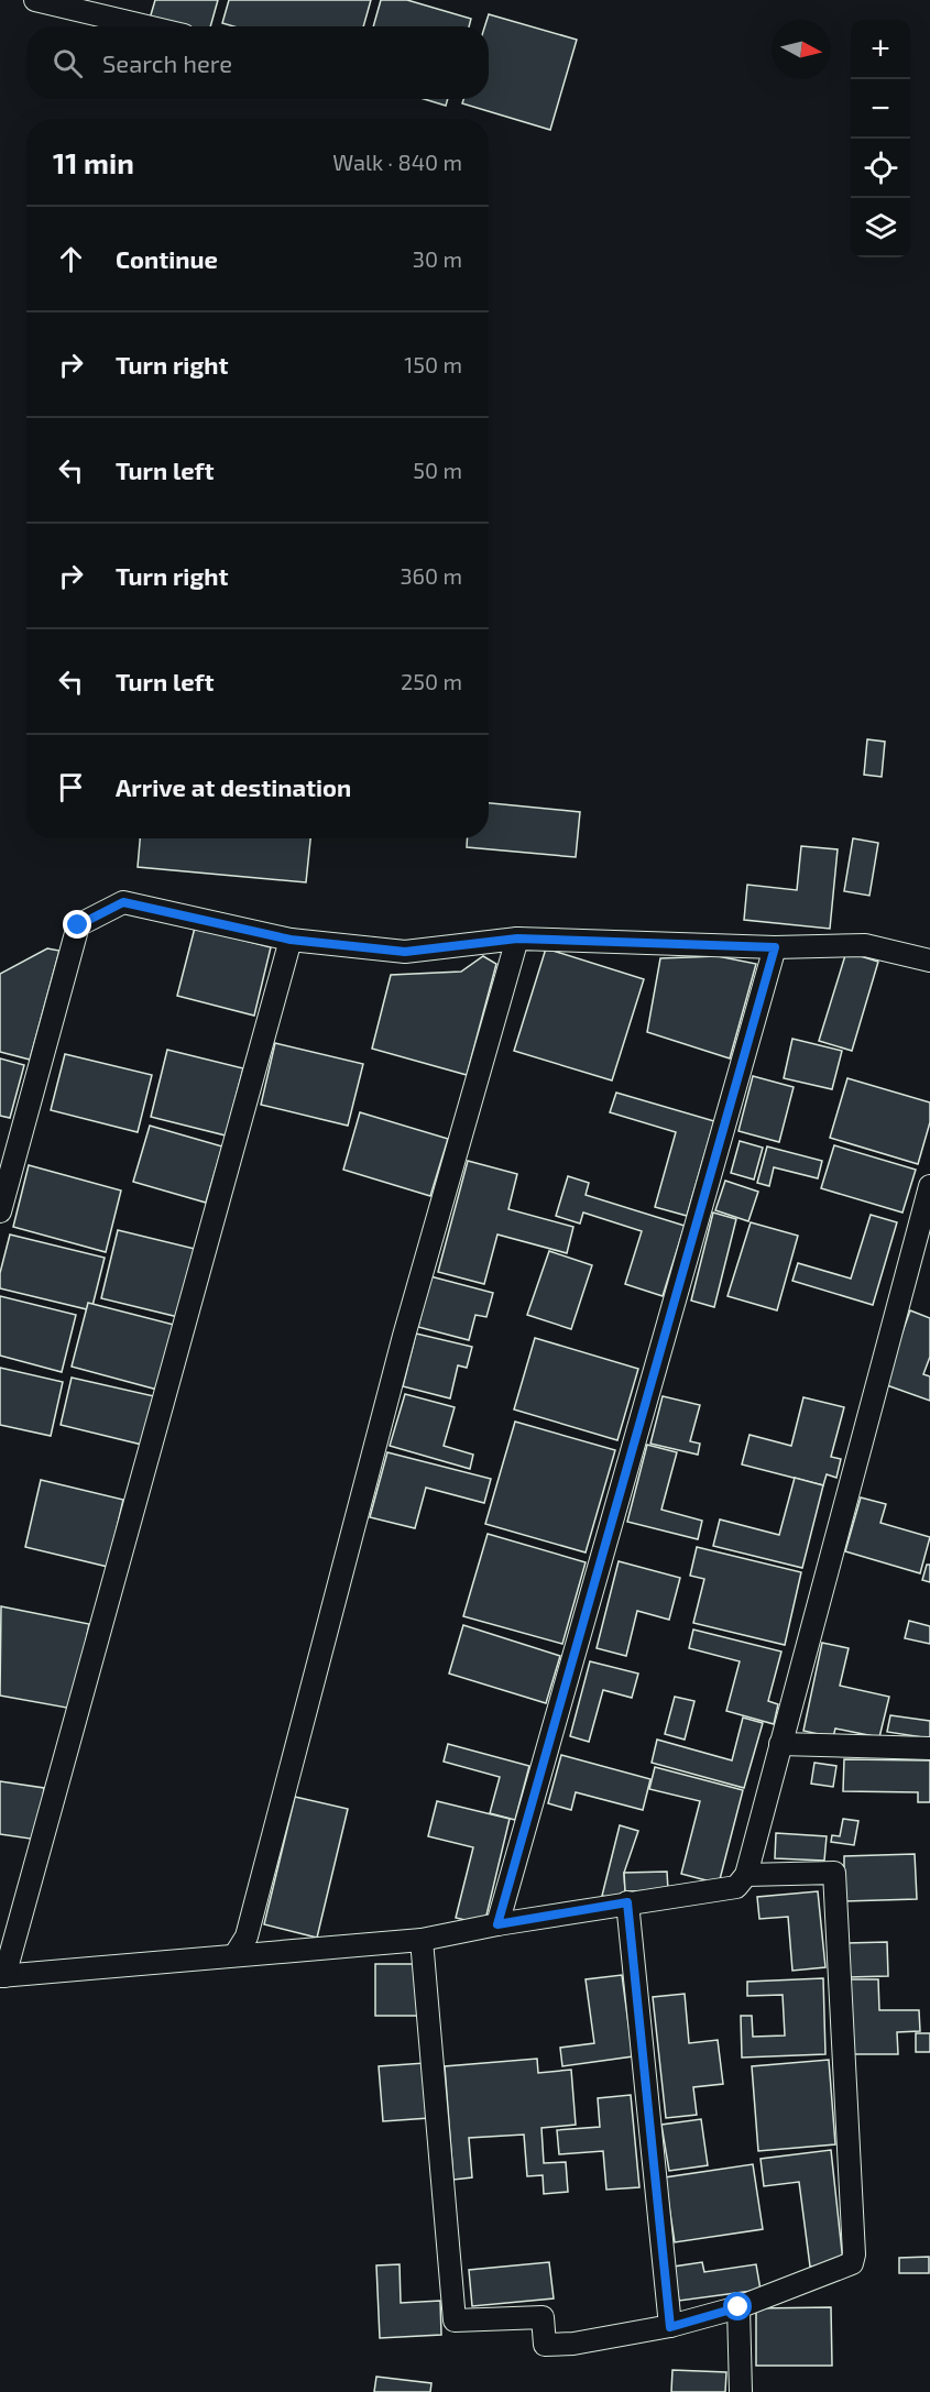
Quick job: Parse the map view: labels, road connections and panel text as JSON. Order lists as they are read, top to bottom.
{
  "north": "right",
  "page": {
    "map_buttons": ["+", "−"],
    "search": "Search here",
    "heading": ["11 min", "Walk · 840 m"],
    "list": [
      ["Continue", "30 m"],
      ["Turn right", "150 m"],
      ["Turn left", "50 m"],
      ["Turn right", "360 m"],
      ["Turn left", "250 m"],
      "Arrive at destination"
    ]
  }
}
